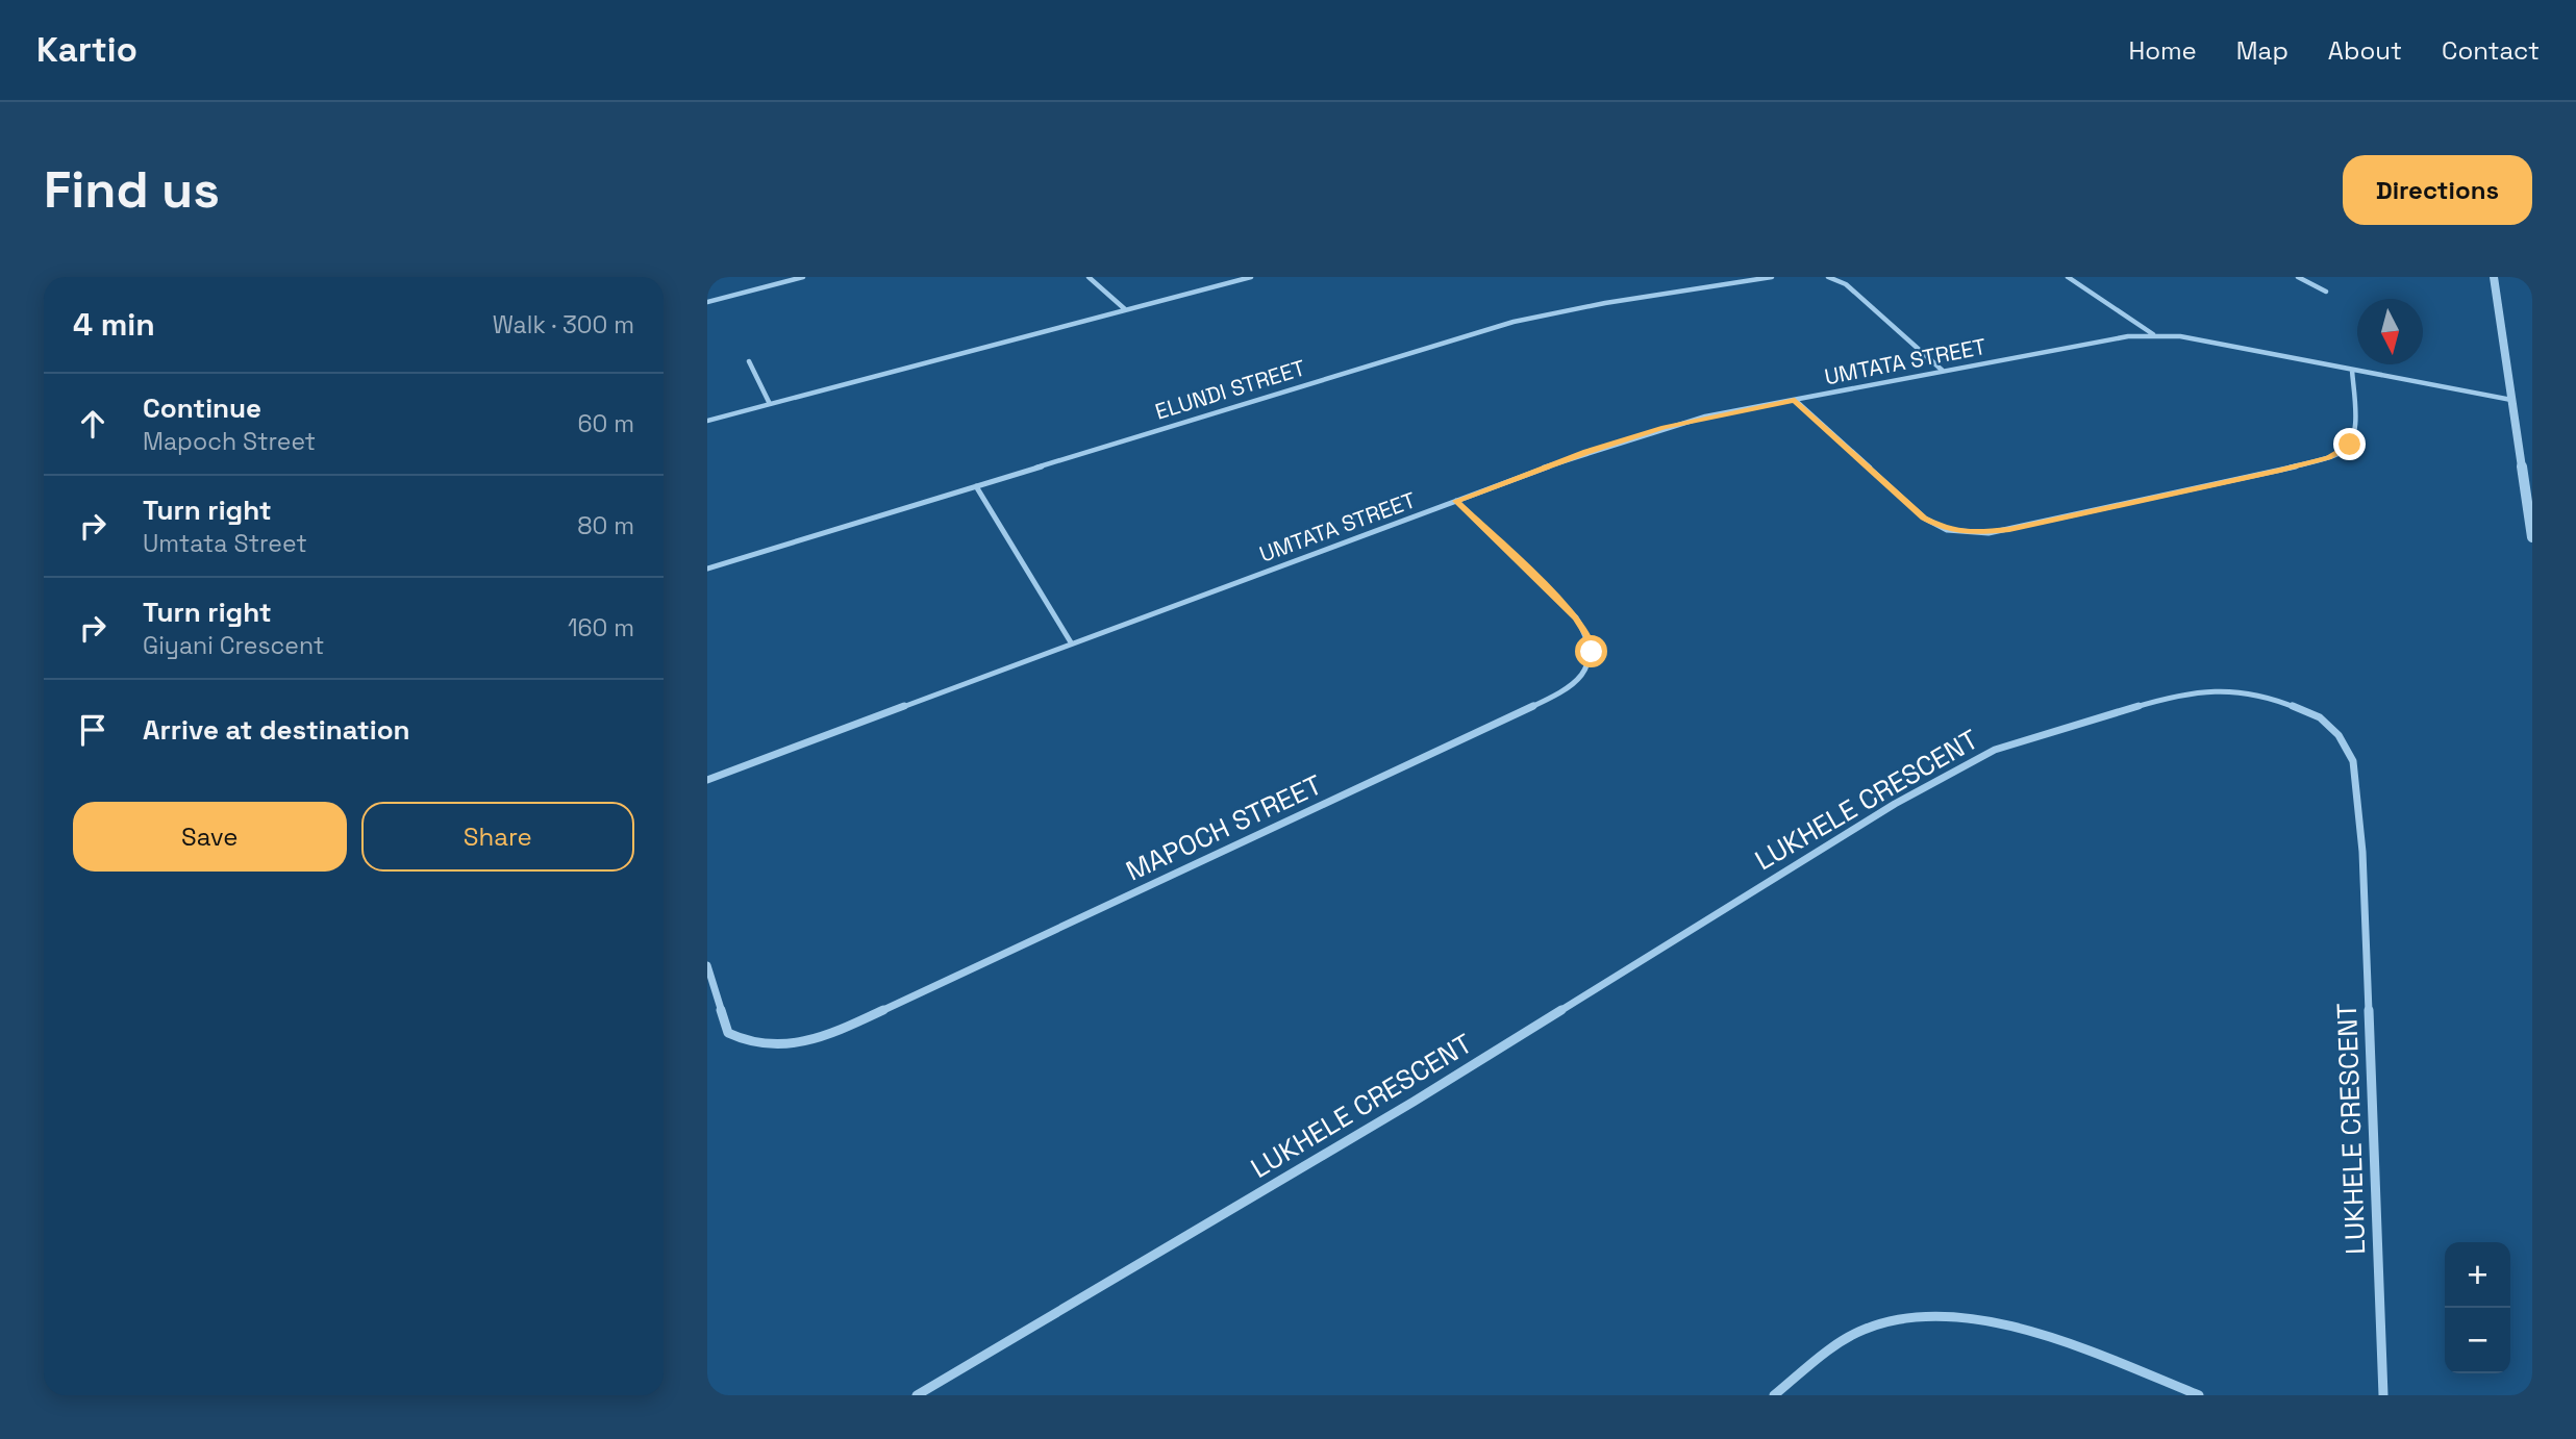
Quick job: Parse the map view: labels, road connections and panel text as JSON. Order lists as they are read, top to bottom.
{
  "streets": {
    "street": [
      "UMTATA STREET",
      "ELUNDI STREET",
      "LUKHELE CRESCENT",
      "MAPOCH STREET"
    ]
  },
  "crossings": [
    ["UMTATA STREET", "MAPOCH STREET"]
  ],
  "north": "bottom",
  "page": {
    "header": "Kartio",
    "nav": [
      "Home",
      "Map",
      "About",
      "Contact"
    ],
    "buttons": [
      "Directions",
      ["Save", "Share"]
    ],
    "title": "Find us",
    "heading": ["4 min", "Walk · 300 m"],
    "list": [
      ["Continue", "Mapoch Street", "60 m"],
      ["Turn right", "Umtata Street", "80 m"],
      ["Turn right", "Giyani Crescent", "160 m"],
      "Arrive at destination"
    ],
    "map_buttons": ["+", "−"]
  }
}
